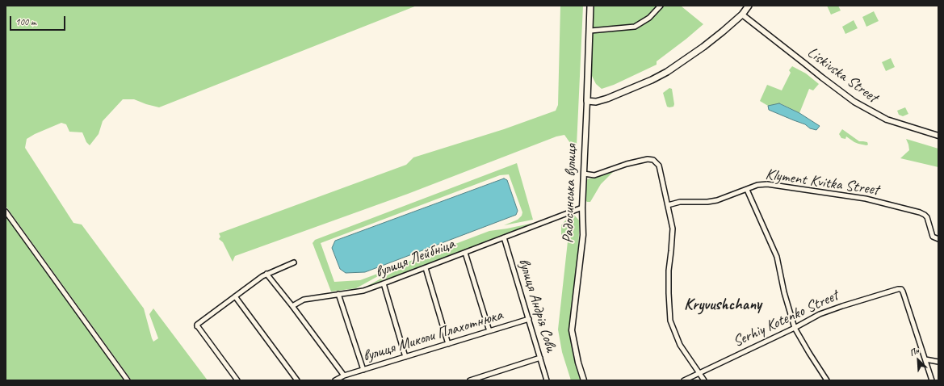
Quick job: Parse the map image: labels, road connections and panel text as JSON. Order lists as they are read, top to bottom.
{
  "streets": {
    "main road": ["Радосинська вулиця"],
    "street": [
      "Liskivska Street",
      "Klyment Kvitka Street",
      "вулиця Лейбніца",
      "вулиця Андрія Сови",
      "Serhiy Kotenko Street",
      "вулиця Миколи Плахотнюка"
    ]
  },
  "crossings": [
    ["Радосинська вулиця", "вулиця Лейбніца"],
    ["вулиця Лейбніца", "вулиця Андрія Сови"],
    ["вулиця Андрія Сови", "вулиця Миколи Плахотнюка"]
  ],
  "districts": ["Kryvushchany"],
  "scale_bar": "100 m",
  "north": "top left"
}
